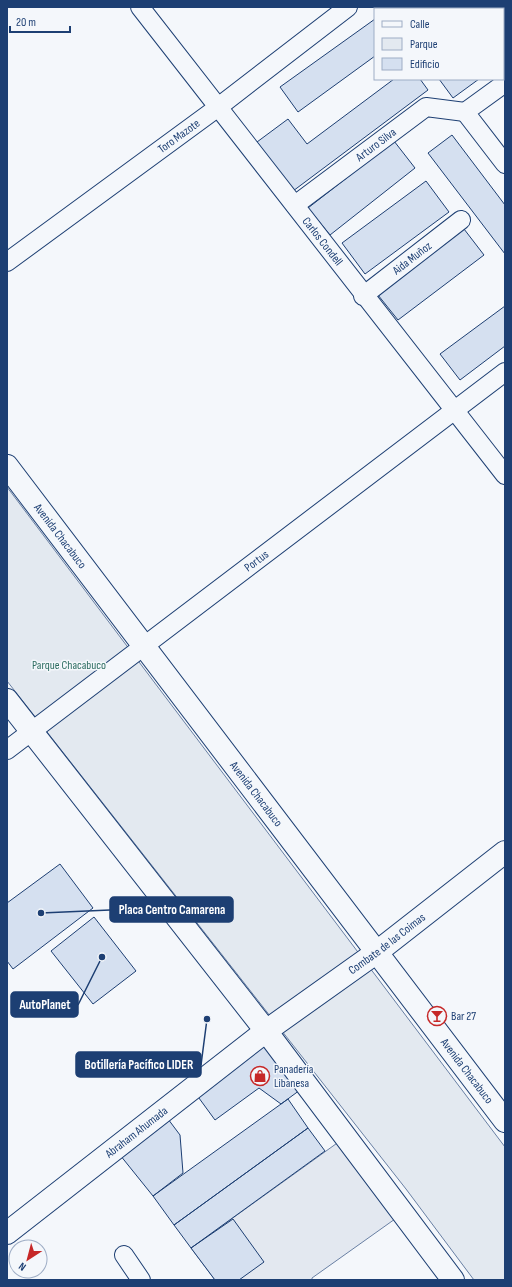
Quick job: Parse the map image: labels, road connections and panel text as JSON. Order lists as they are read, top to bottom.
{
  "streets": {
    "main road": ["Avenida Chacabuco", "Combate de las Coimas", "Abraham Ahumada"],
    "street": [
      "Toro Mazote",
      "Arturo Silva",
      "Carlos Condell",
      "Aida Muñoz",
      "Portus"
    ]
  },
  "crossings": [
    ["Toro Mazote", "Carlos Condell"],
    ["Arturo Silva", "Carlos Condell"],
    ["Carlos Condell", "Aida Muñoz"],
    ["Carlos Condell", "Portus"],
    ["Avenida Chacabuco", "Portus"],
    ["Avenida Chacabuco", "Combate de las Coimas"],
    ["Combate de las Coimas", "Abraham Ahumada"]
  ],
  "parks": ["Parque Chacabuco"],
  "places": {
    "other": ["Placa Centro Camarena", "AutoPlanet", "Botillería Pacífico LIDER"],
    "bar": ["Bar 27"],
    "shop": ["Panadería Libanesa"]
  },
  "legend": ["Calle", "Parque", "Edificio"],
  "scale_bar": "20 m",
  "north": "bottom left"
}
